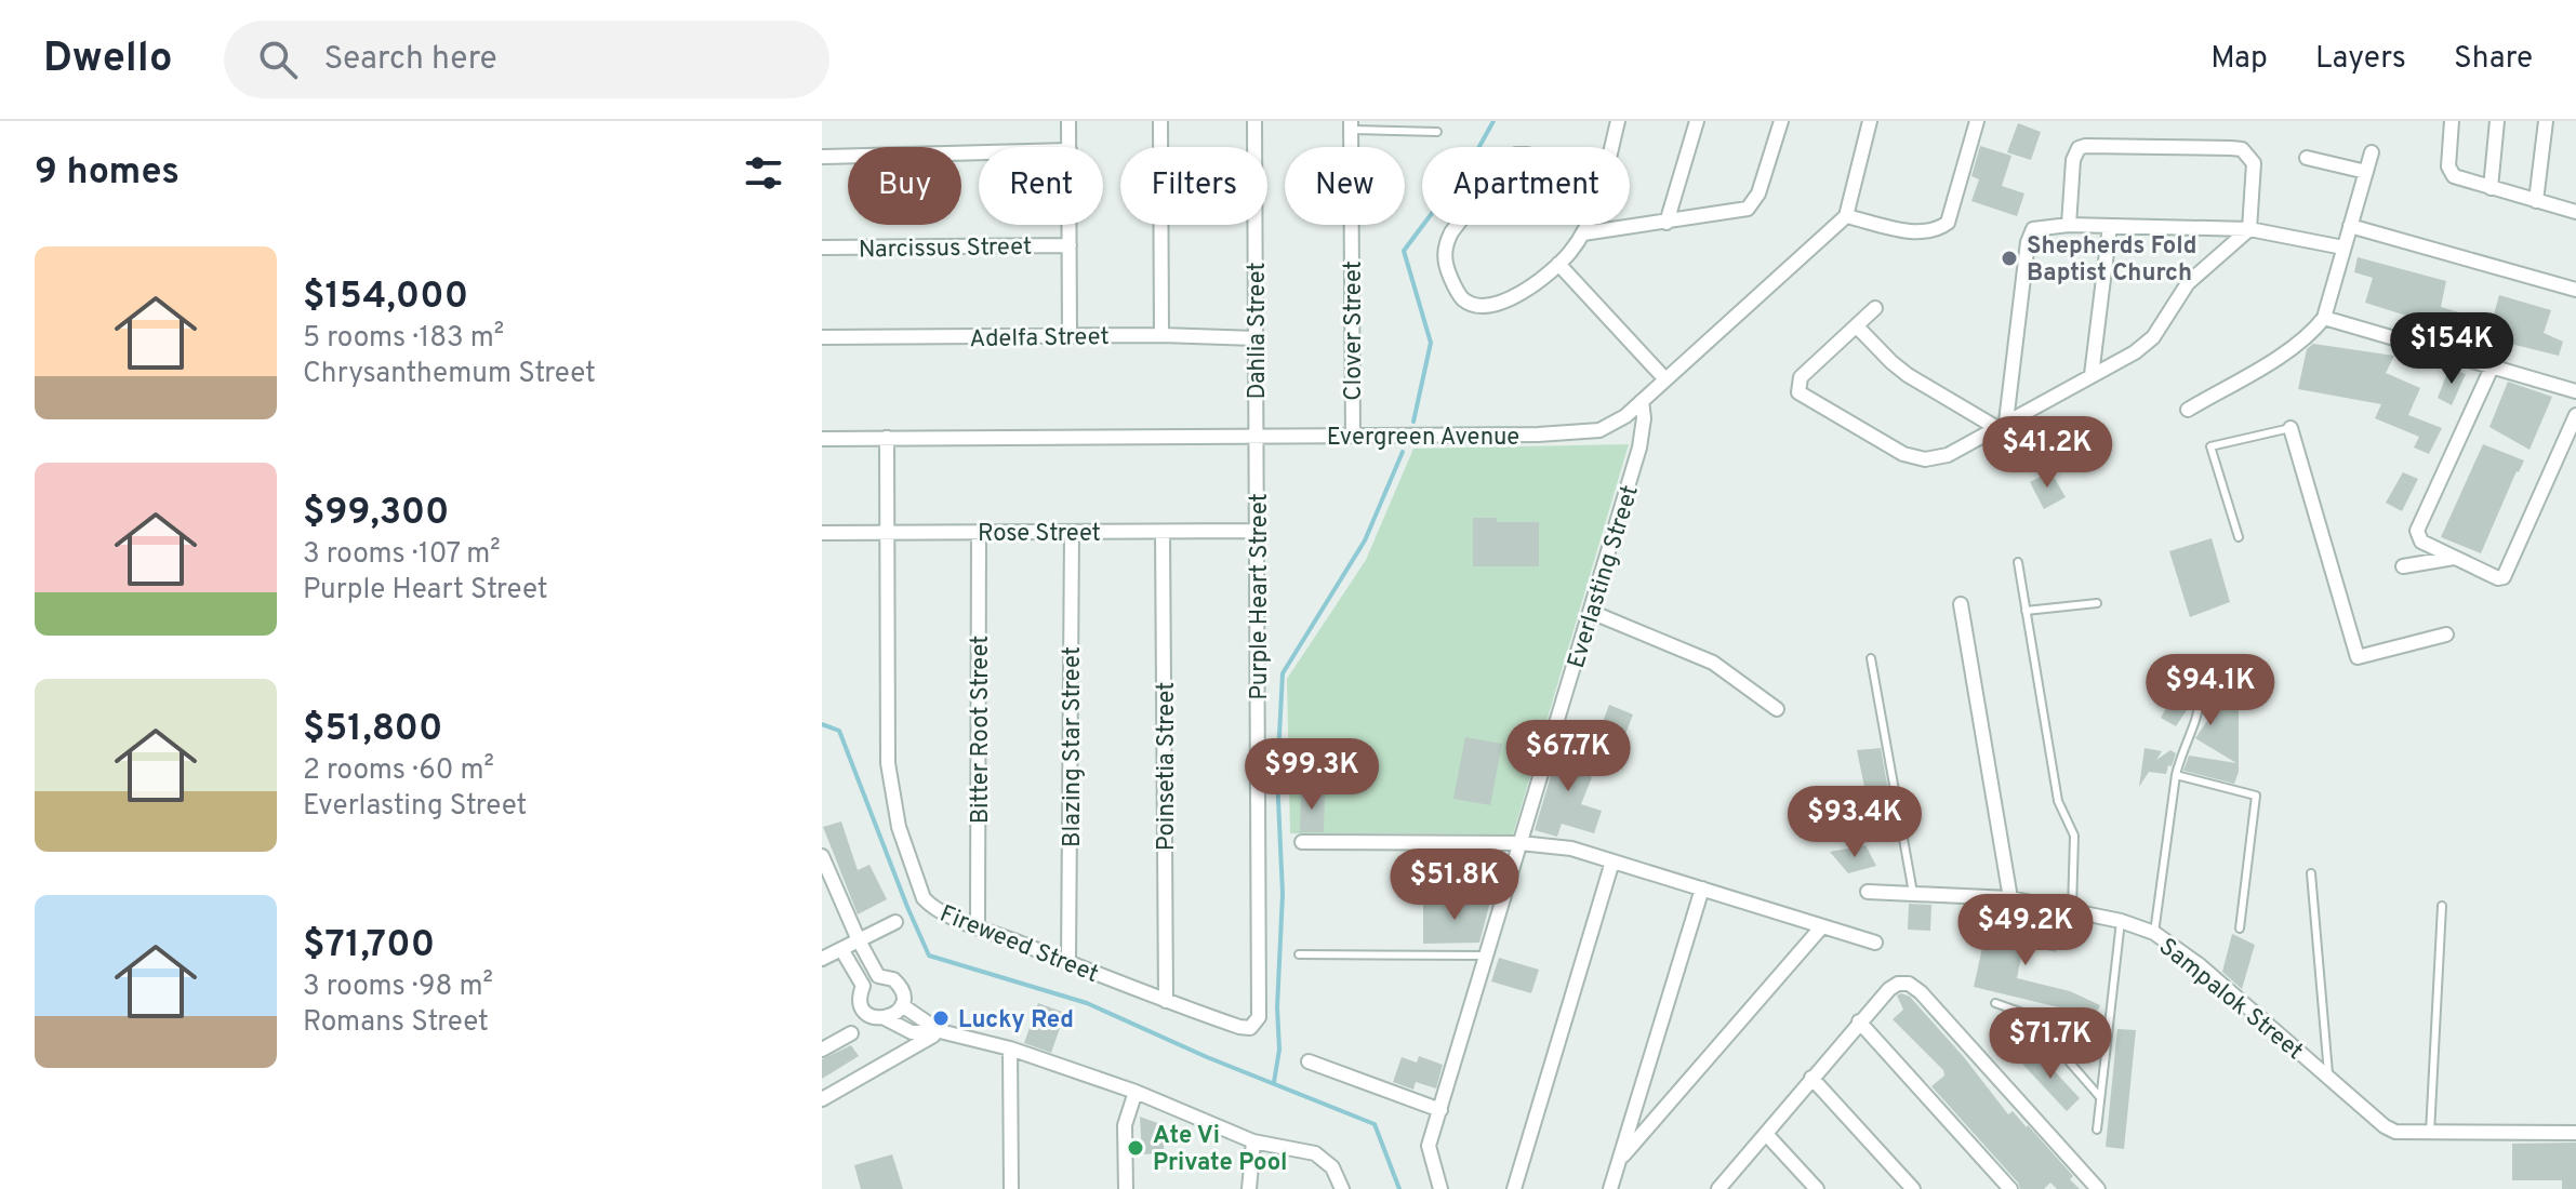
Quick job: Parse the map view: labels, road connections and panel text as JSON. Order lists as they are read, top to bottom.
{
  "streets": {
    "street": [
      "Narcissus Street",
      "Dahlia Street",
      "Clover Street",
      "Adelfa Street",
      "Evergreen Avenue",
      "Rose Street",
      "Everlasting Street",
      "Purple Heart Street",
      "Bitter Root Street",
      "Blazing Star Street",
      "Poinsetia Street",
      "Fireweed Street",
      "Sampalok Street"
    ]
  },
  "crossings": [
    ["Dahlia Street", "Adelfa Street"],
    ["Dahlia Street", "Evergreen Avenue"],
    ["Dahlia Street", "Purple Heart Street"],
    ["Clover Street", "Evergreen Avenue"],
    ["Evergreen Avenue", "Everlasting Street"],
    ["Evergreen Avenue", "Purple Heart Street"],
    ["Evergreen Avenue", "Fireweed Street"],
    ["Rose Street", "Purple Heart Street"],
    ["Rose Street", "Bitter Root Street"],
    ["Rose Street", "Blazing Star Street"],
    ["Rose Street", "Poinsetia Street"],
    ["Rose Street", "Fireweed Street"],
    ["Purple Heart Street", "Fireweed Street"],
    ["Bitter Root Street", "Fireweed Street"],
    ["Blazing Star Street", "Fireweed Street"],
    ["Poinsetia Street", "Fireweed Street"]
  ],
  "places": ["Shepherds Fold Baptist Church", "Lucky Red", "Ate Vi Private Pool"],
  "page": {
    "header": "Dwello",
    "search": "Search here",
    "nav": ["Map", "Layers", "Share"],
    "heading": "9 homes",
    "chip": [
      "Buy",
      "Rent",
      "Filters",
      "New",
      "Apartment"
    ],
    "list": [
      {
        "name": "$154,000",
        "note": "5 rooms · 183 m² · Chrysanthemum Street"
      },
      {
        "name": "$99,300",
        "note": "3 rooms · 107 m² · Purple Heart Street"
      },
      {
        "name": "$51,800",
        "note": "2 rooms · 60 m² · Everlasting Street"
      },
      {
        "name": "$71,700",
        "note": "3 rooms · 98 m² · Romans Street"
      }
    ],
    "price": [
      "$154K",
      "$41.2K",
      "$94.1K",
      "$67.7K",
      "$99.3K",
      "$93.4K",
      "$51.8K",
      "$49.2K",
      "$71.7K"
    ]
  }
}
